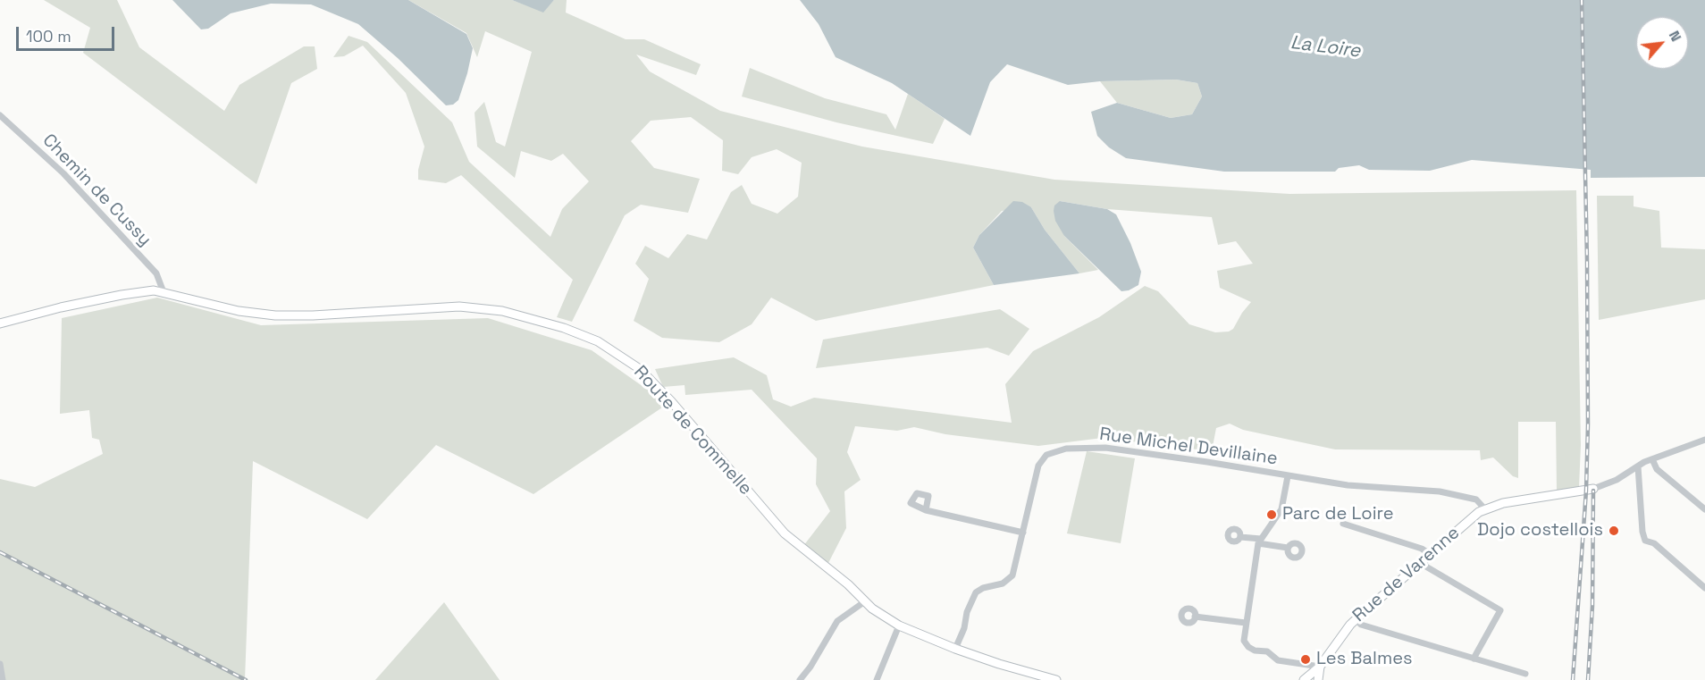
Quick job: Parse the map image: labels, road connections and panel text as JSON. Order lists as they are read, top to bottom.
{
  "streets": {
    "street": [
      "Chemin de Cussy",
      "Route de Commelle",
      "Rue Michel Devillaine",
      "Rue de Varenne"
    ]
  },
  "crossings": [
    ["Chemin de Cussy", "Route de Commelle"],
    ["Route de Commelle", "Rue Michel Devillaine"],
    ["Rue Michel Devillaine", "Rue de Varenne"]
  ],
  "water": ["La Loire"],
  "places": ["Parc de Loire", "Dojo costellois", "Les Balmes"],
  "scale_bar": "100 m",
  "north": "top right"
}
